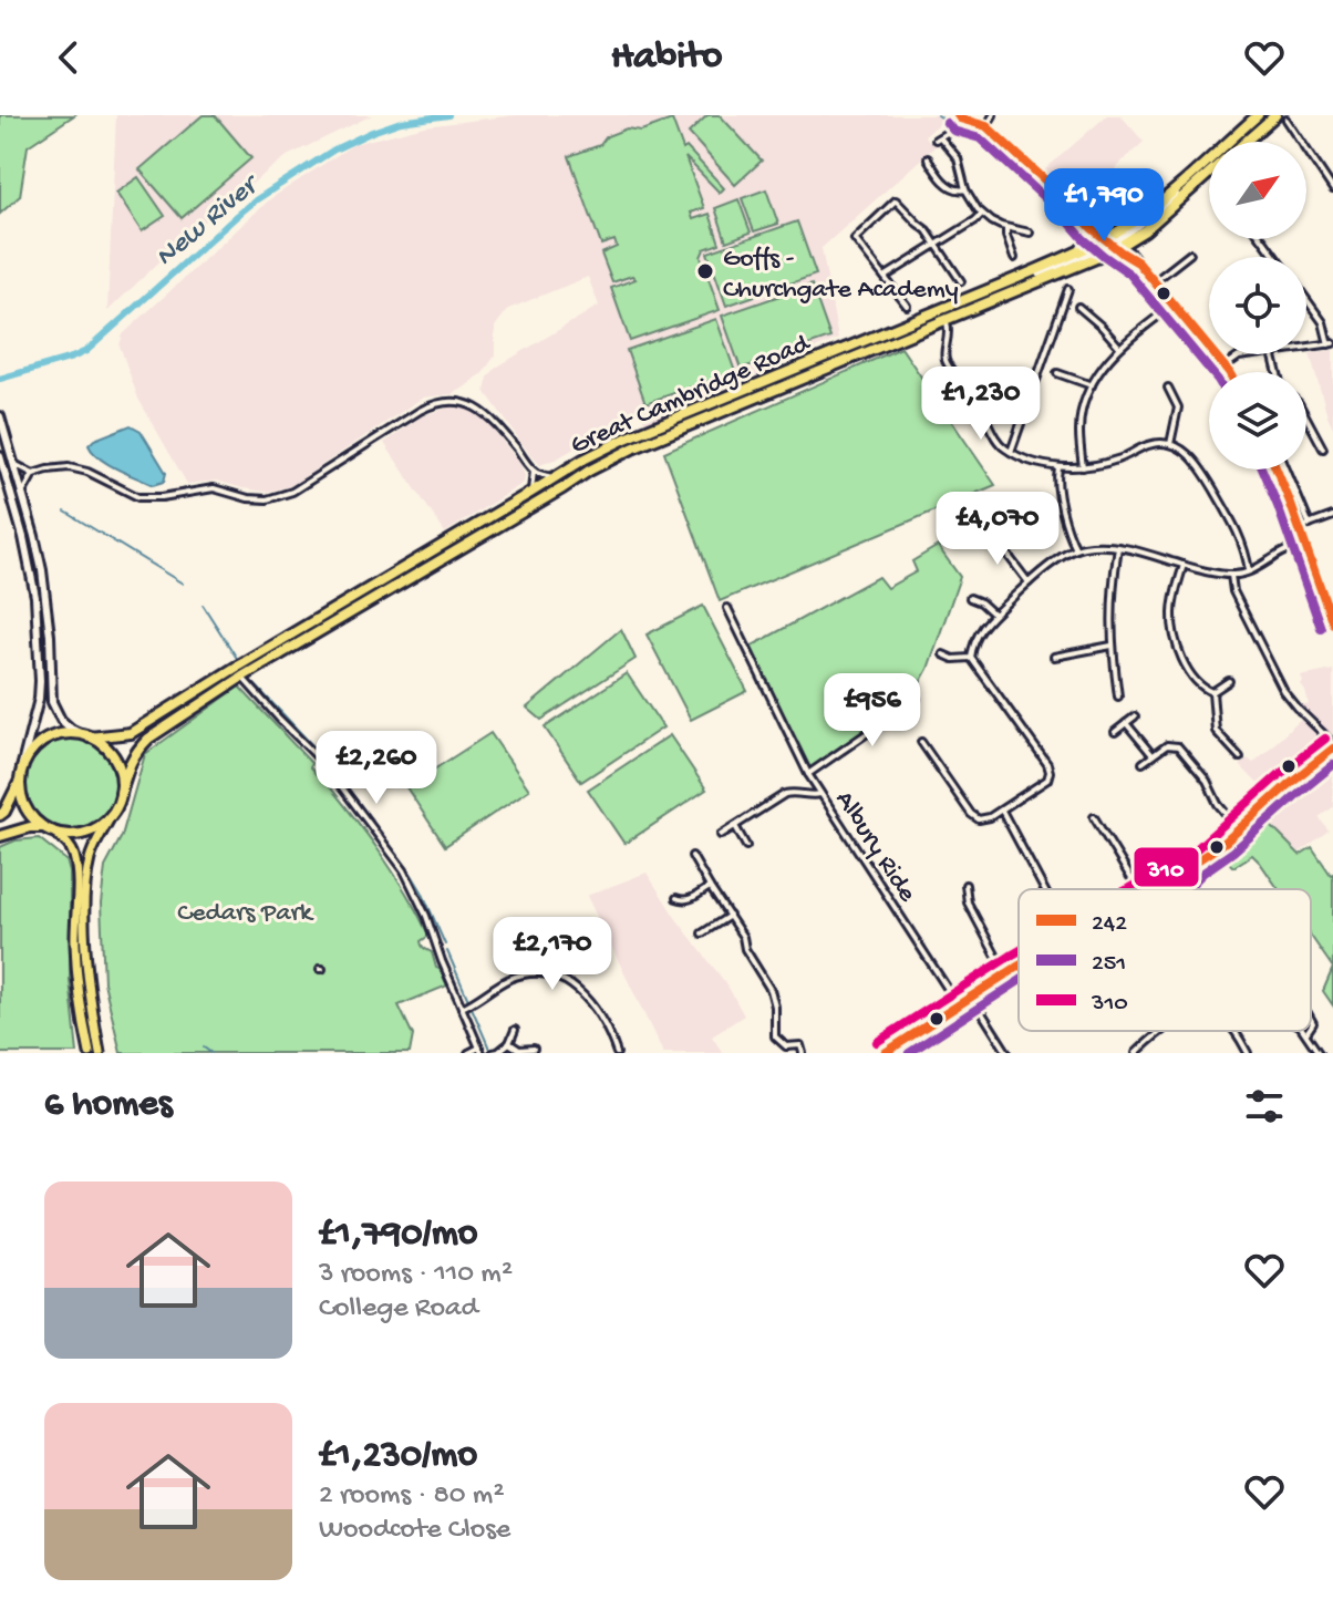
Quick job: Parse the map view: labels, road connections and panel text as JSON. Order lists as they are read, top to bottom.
{
  "streets": {
    "highway": ["Great Cambridge Road"],
    "street": ["Albury Ride"]
  },
  "water": ["New River"],
  "parks": ["Cedars Park"],
  "places": ["Goffs - Churchgate Academy"],
  "lines": ["transit line 242", "transit line 251", "transit line 310"],
  "legend": ["242", "251", "310"],
  "north": "top right",
  "page": {
    "header": "Habito",
    "price": [
      "£1,790",
      "£1,230",
      "£4,070",
      "£956",
      "£2,260",
      "£2,170"
    ],
    "heading": "6 homes",
    "list": [
      {
        "name": "£1,790/mo",
        "note": "3 rooms · 110 m² · College Road"
      },
      {
        "name": "£1,230/mo",
        "note": "2 rooms · 80 m² · Woodcote Close"
      }
    ]
  }
}
